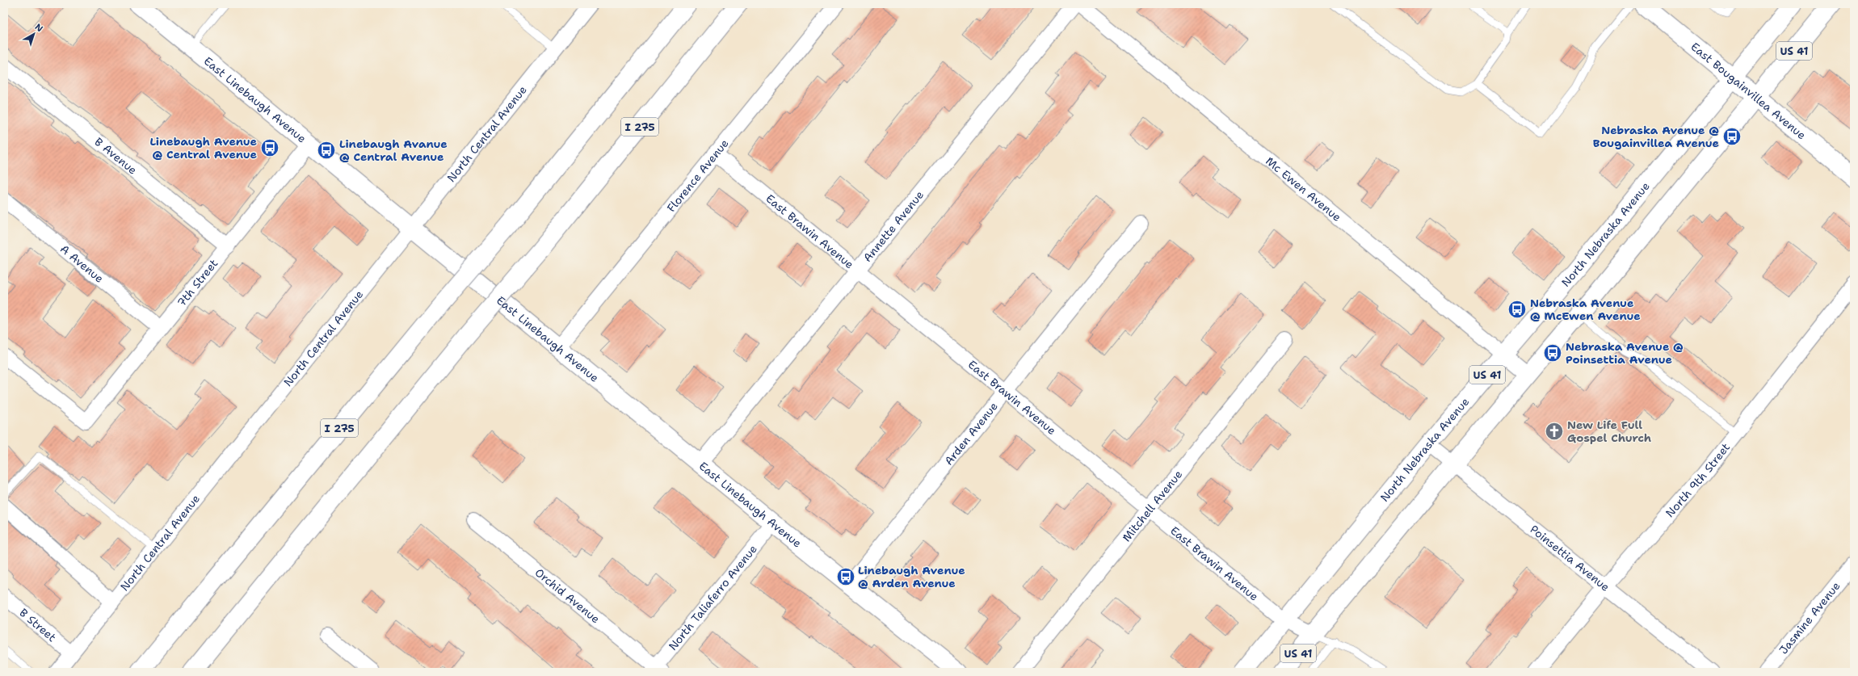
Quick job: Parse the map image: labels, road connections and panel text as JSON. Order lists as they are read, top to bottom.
{
  "streets": {
    "main road": [
      "US 41",
      "East Bougainvillea Avenue",
      "East Linebaugh Avenue",
      "I 275",
      "North Nebraska Avenue"
    ],
    "street": [
      "North Central Avenue",
      "B Avenue",
      "Florence Avenue",
      "Mc Ewen Avenue",
      "Annette Avenue",
      "East Brawin Avenue",
      "A Avenue",
      "7th Street",
      "Arden Avenue",
      "North 9th Street",
      "Mitchell Avenue",
      "Poinsettia Avenue",
      "Orchid Avenue",
      "North Taliaferro Avenue",
      "Jasmine Avenue",
      "B Street"
    ]
  },
  "crossings": [
    ["US 41", "East Bougainvillea Avenue"],
    ["US 41", "Mc Ewen Avenue"],
    ["US 41", "East Brawin Avenue"],
    ["US 41", "Poinsettia Avenue"],
    ["East Bougainvillea Avenue", "North Nebraska Avenue"],
    ["East Linebaugh Avenue", "North Central Avenue"],
    ["East Linebaugh Avenue", "Florence Avenue"],
    ["East Linebaugh Avenue", "Annette Avenue"],
    ["East Linebaugh Avenue", "7th Street"],
    ["East Linebaugh Avenue", "Arden Avenue"],
    ["East Linebaugh Avenue", "North Taliaferro Avenue"],
    ["North Central Avenue", "B Street"],
    ["B Avenue", "7th Street"],
    ["Florence Avenue", "East Brawin Avenue"],
    ["Mc Ewen Avenue", "North Nebraska Avenue"],
    ["Annette Avenue", "East Brawin Avenue"],
    ["East Brawin Avenue", "North Nebraska Avenue"],
    ["East Brawin Avenue", "Arden Avenue"],
    ["East Brawin Avenue", "Mitchell Avenue"],
    ["North Nebraska Avenue", "Poinsettia Avenue"],
    ["A Avenue", "7th Street"],
    ["North 9th Street", "Poinsettia Avenue"],
    ["Orchid Avenue", "North Taliaferro Avenue"]
  ],
  "places": {
    "bus stop": [
      "Nebraska Avenue @ Bougainvillea Avenue",
      "Linebaugh Avenue @ Central Avenue",
      "Linebaugh Avanue @ Central Avenue",
      "Nebraska Avenue @ McEwen Avenue",
      "Nebraska Avenue @ Poinsettia Avenue",
      "Linebaugh Avenue @ Arden Avenue"
    ],
    "church": ["New Life Full Gospel Church"]
  },
  "north": "top right"
}
